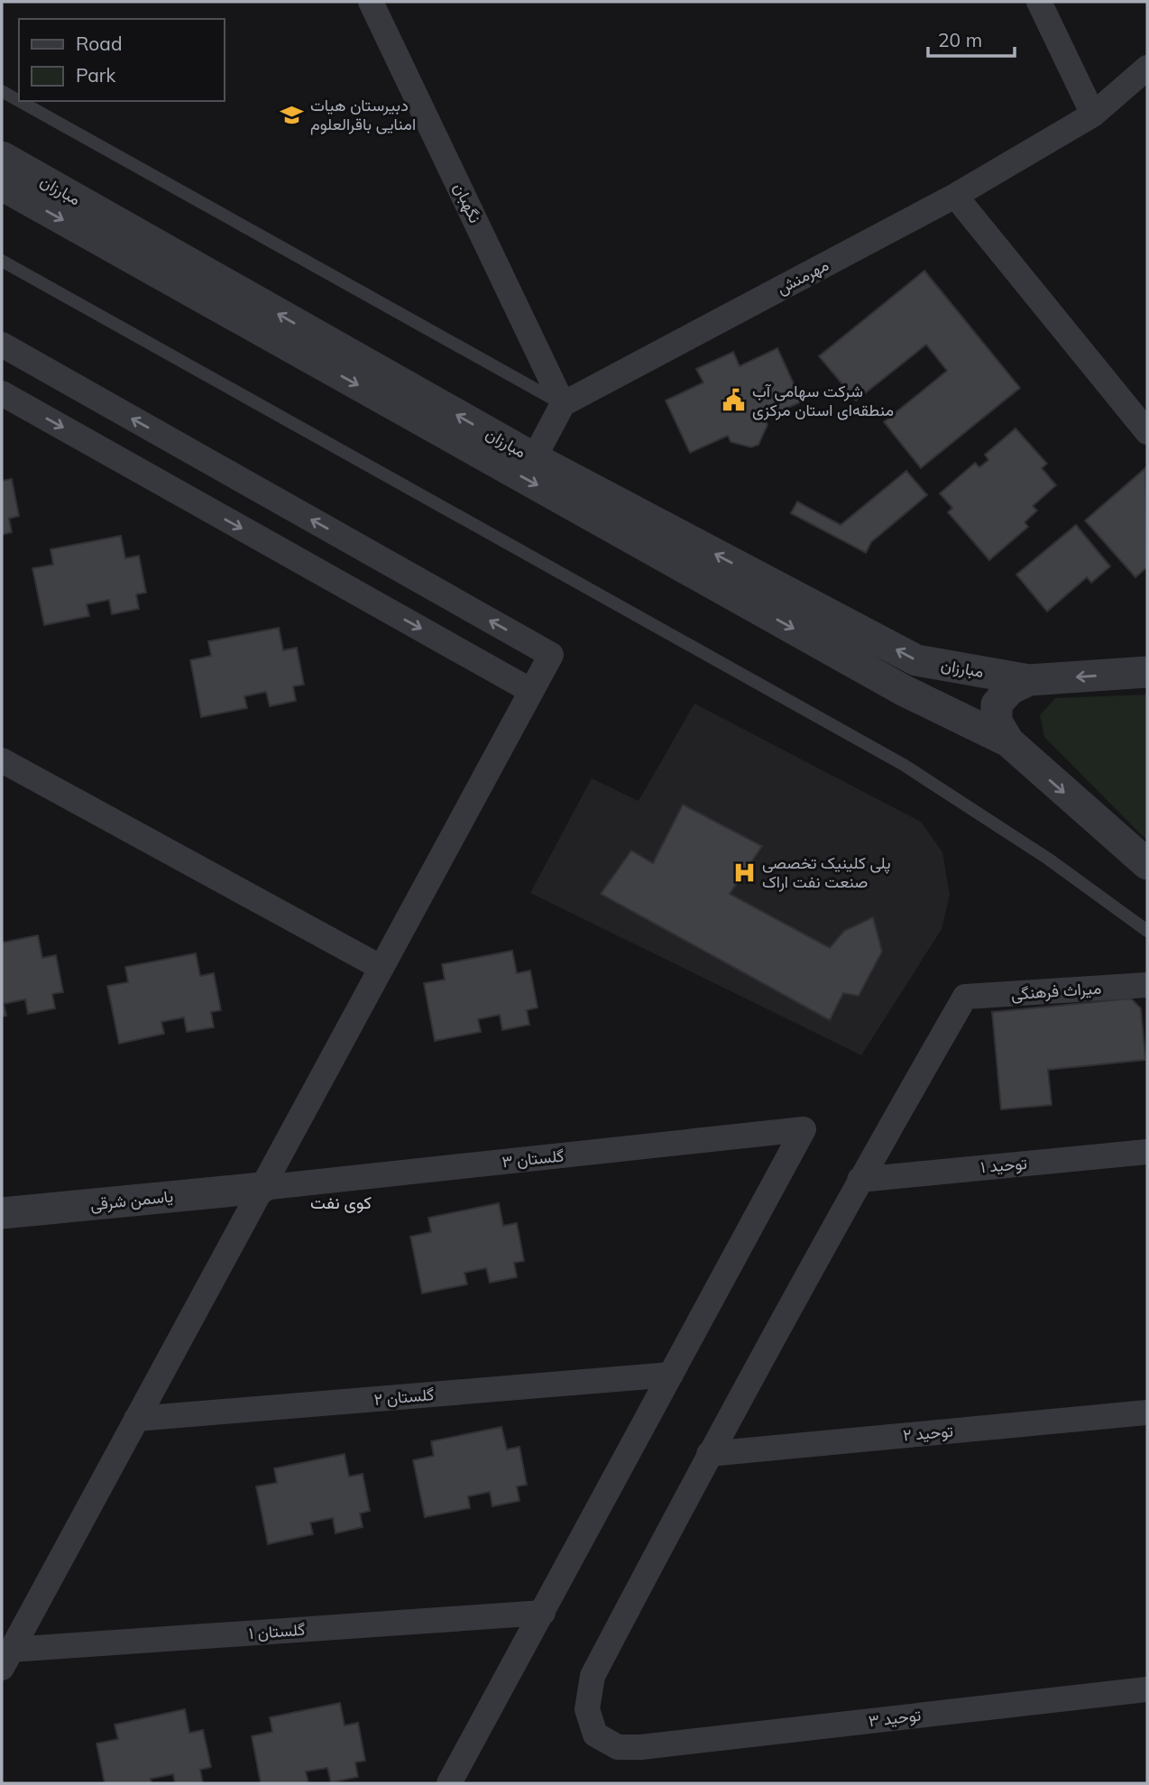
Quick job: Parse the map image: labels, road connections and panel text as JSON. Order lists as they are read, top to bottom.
{
  "streets": {
    "street": [
      "مبارزان",
      "نگهبان",
      "مهرمنش",
      "میراث فرهنگی",
      "گلستان ۳",
      "توحید ۱",
      "یاسمن شرقی",
      "گلستان ۲",
      "توحید ۲",
      "گلستان ۱",
      "توحید ۳"
    ]
  },
  "crossings": [
    ["نگهبان", "مهرمنش"],
    ["میراث فرهنگی", "توحید ۳"],
    ["گلستان ۳", "یاسمن شرقی"],
    ["گلستان ۳", "گلستان ۲"],
    ["توحید ۱", "توحید ۳"],
    ["توحید ۲", "توحید ۳"]
  ],
  "districts": ["کوی نفت"],
  "places": {
    "school or university": ["دبیرستان هیات امنایی باقرالعلوم"],
    "public building": ["شرکت سهامی آب منطقه‌ای استان مرکزی"],
    "hospital": ["پلی کلینیک تخصصی صنعت نفت اراک"]
  },
  "legend": ["Road", "Park"],
  "scale_bar": "20 m"
}
